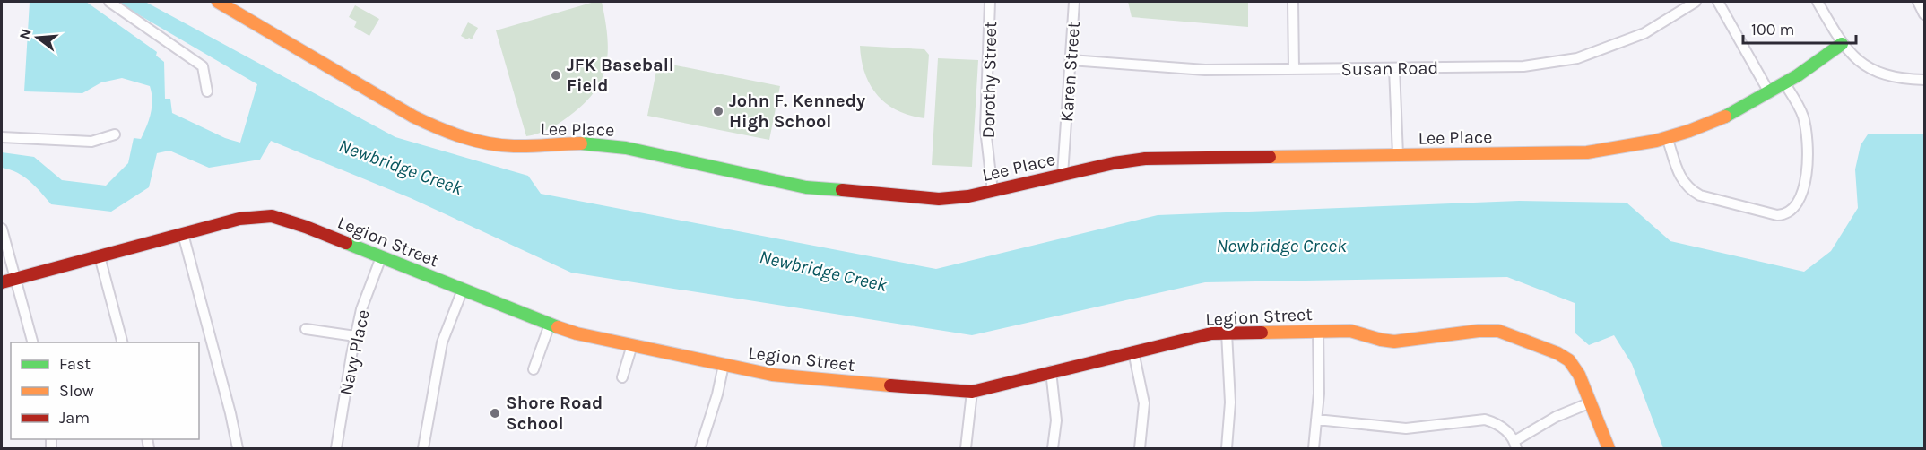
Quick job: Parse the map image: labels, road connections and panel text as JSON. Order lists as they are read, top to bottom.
{
  "streets": {
    "street": [
      "Susan Road",
      "Karen Street",
      "Dorothy Street",
      "Lee Place",
      "Legion Street",
      "Navy Place"
    ]
  },
  "crossings": [
    ["Susan Road", "Karen Street"],
    ["Karen Street", "Lee Place"],
    ["Dorothy Street", "Lee Place"],
    ["Legion Street", "Navy Place"]
  ],
  "water": ["Newbridge Creek"],
  "places": ["JFK Baseball Field", "John F. Kennedy High School", "Shore Road School"],
  "legend": ["Fast", "Slow", "Jam"],
  "scale_bar": "100 m",
  "north": "left"
}
